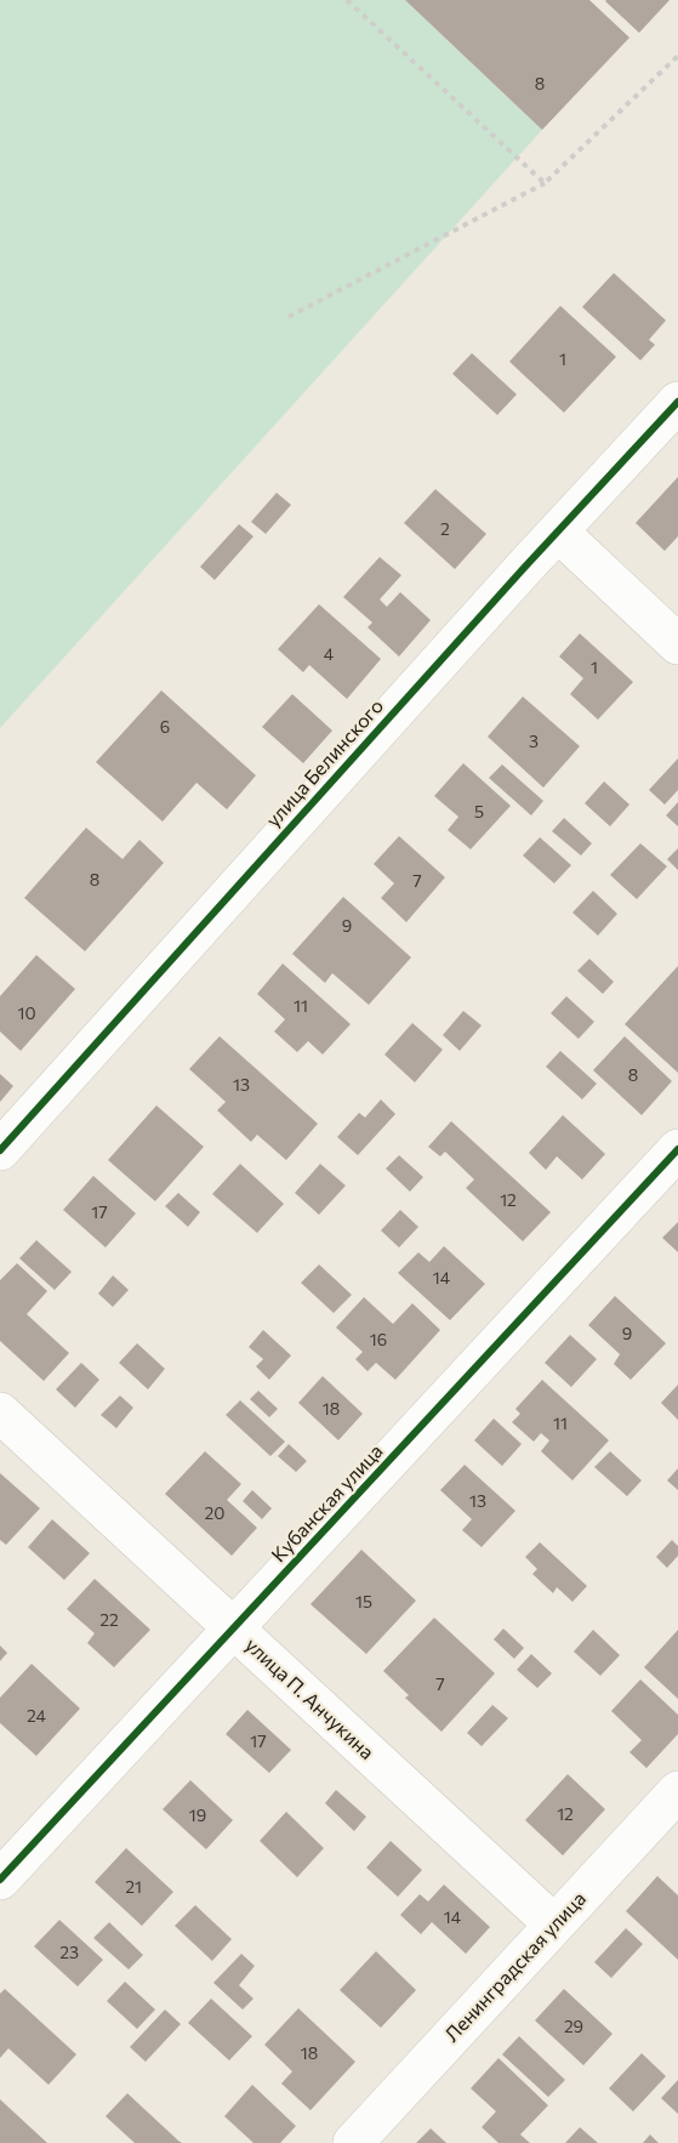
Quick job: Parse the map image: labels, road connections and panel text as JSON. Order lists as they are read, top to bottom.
{
  "streets": {
    "street": [
      "улица Белинского",
      "Кубанская улица",
      "улица П. Анчукина",
      "Ленинградская улица"
    ]
  },
  "crossings": [
    ["Кубанская улица", "улица П. Анчукина"],
    ["улица П. Анчукина", "Ленинградская улица"]
  ],
  "house_numbers": [
    "8",
    "1",
    "2",
    "4",
    "1",
    "6",
    "3",
    "5",
    "8",
    "7",
    "9",
    "11",
    "10",
    "8",
    "13",
    "12",
    "17",
    "14",
    "9",
    "16",
    "18",
    "11",
    "13",
    "20",
    "15",
    "22",
    "7",
    "24",
    "17",
    "12",
    "19",
    "21",
    "14",
    "23",
    "29",
    "18"
  ]
}
